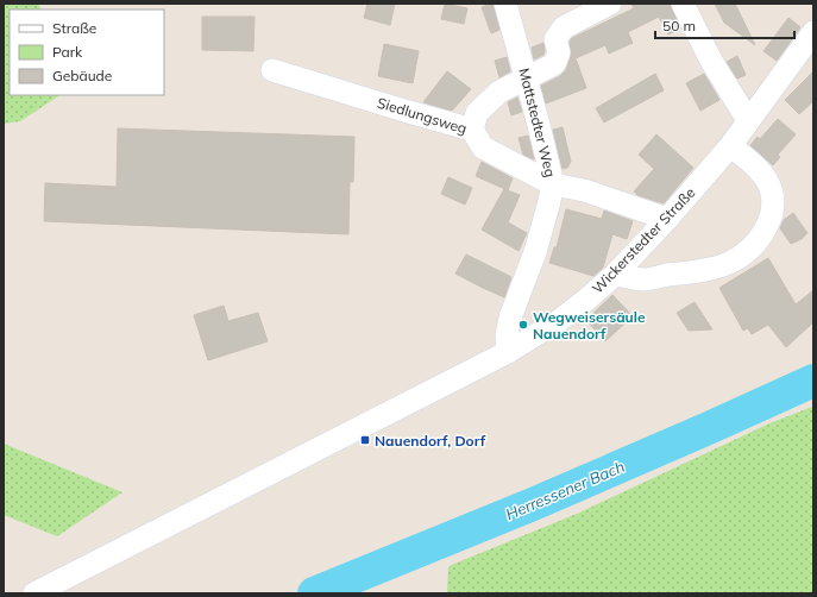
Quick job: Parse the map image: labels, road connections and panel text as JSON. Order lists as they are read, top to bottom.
{
  "streets": {
    "street": ["Siedlungsweg", "Mattstedter Weg", "Wickerstedter Straße"]
  },
  "crossings": [
    ["Siedlungsweg", "Mattstedter Weg"],
    ["Siedlungsweg", "Wickerstedter Straße"],
    ["Mattstedter Weg", "Wickerstedter Straße"]
  ],
  "water": ["Herressener Bach"],
  "places": {
    "other": ["Wegweisersäule Nauendorf"],
    "transit": ["Nauendorf, Dorf"]
  },
  "legend": ["Straße", "Park", "Gebäude"],
  "scale_bar": "50 m"
}
